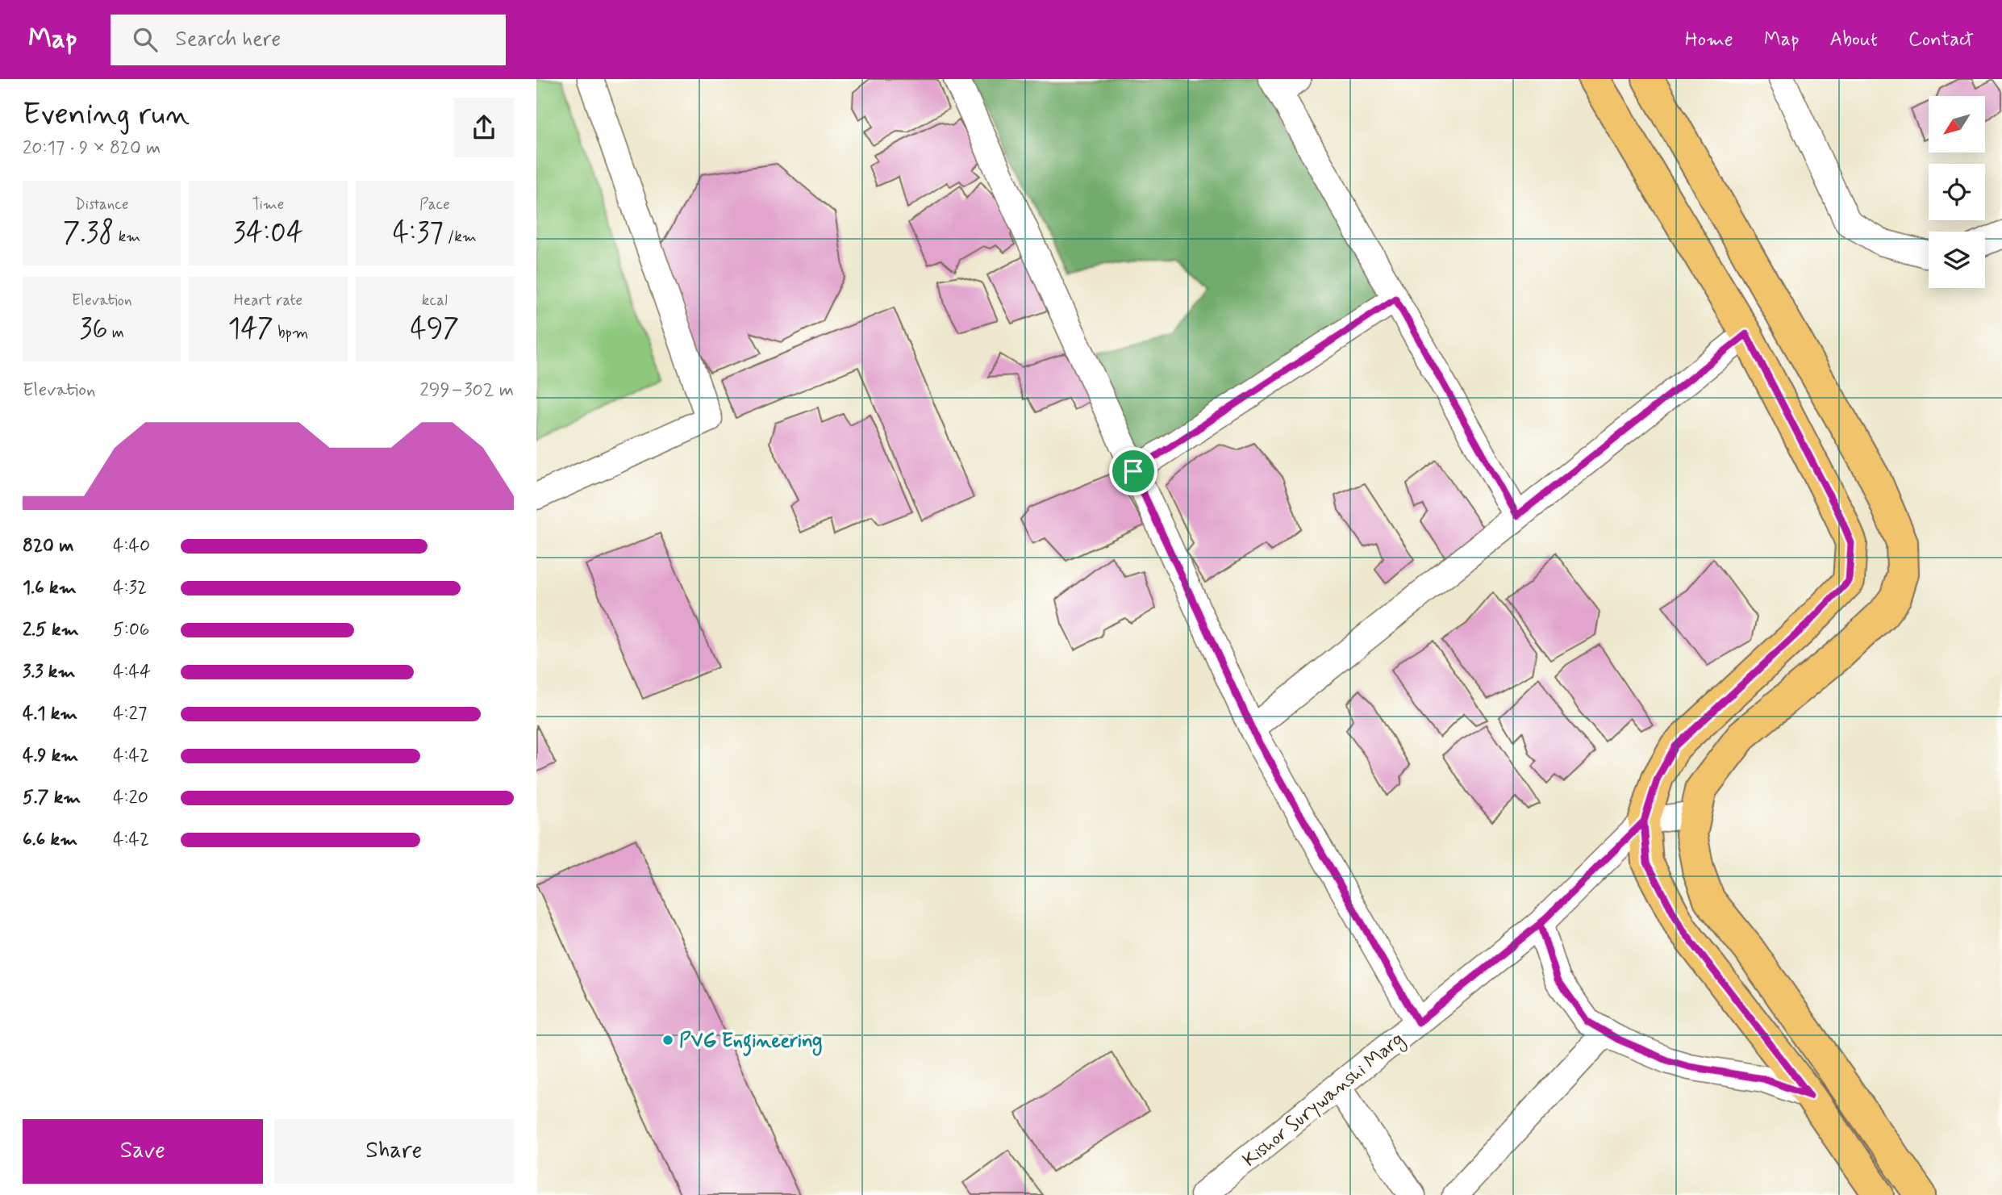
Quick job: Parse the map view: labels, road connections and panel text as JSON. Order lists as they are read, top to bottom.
{
  "streets": {
    "street": ["Kishor Surywanshi Marg"]
  },
  "places": ["PVG Engineering"],
  "north": "bottom left",
  "page": {
    "header": "Map",
    "search": "Search here",
    "nav": [
      "Home",
      "Map",
      "About",
      "Contact"
    ],
    "heading": ["Evening run", "20:17 · 9 × 820 m"],
    "stats": [
      ["Distance", "7.38 km"],
      ["Time", "34:04"],
      ["Pace", "4:37 /km"],
      ["Elevation", "36 m"],
      ["Heart rate", "147 bpm"],
      ["kcal", "497"]
    ],
    "chart": ["Elevation", "299–302 m"],
    "list": [
      {
        "name": "820 m",
        "note": "4:40"
      },
      {
        "name": "1.6 km",
        "note": "4:32"
      },
      {
        "name": "2.5 km",
        "note": "5:06"
      },
      {
        "name": "3.3 km",
        "note": "4:44"
      },
      {
        "name": "4.1 km",
        "note": "4:27"
      },
      {
        "name": "4.9 km",
        "note": "4:42"
      },
      {
        "name": "5.7 km",
        "note": "4:20"
      },
      {
        "name": "6.6 km",
        "note": "4:42"
      }
    ],
    "buttons": ["Save", "Share"]
  }
}
